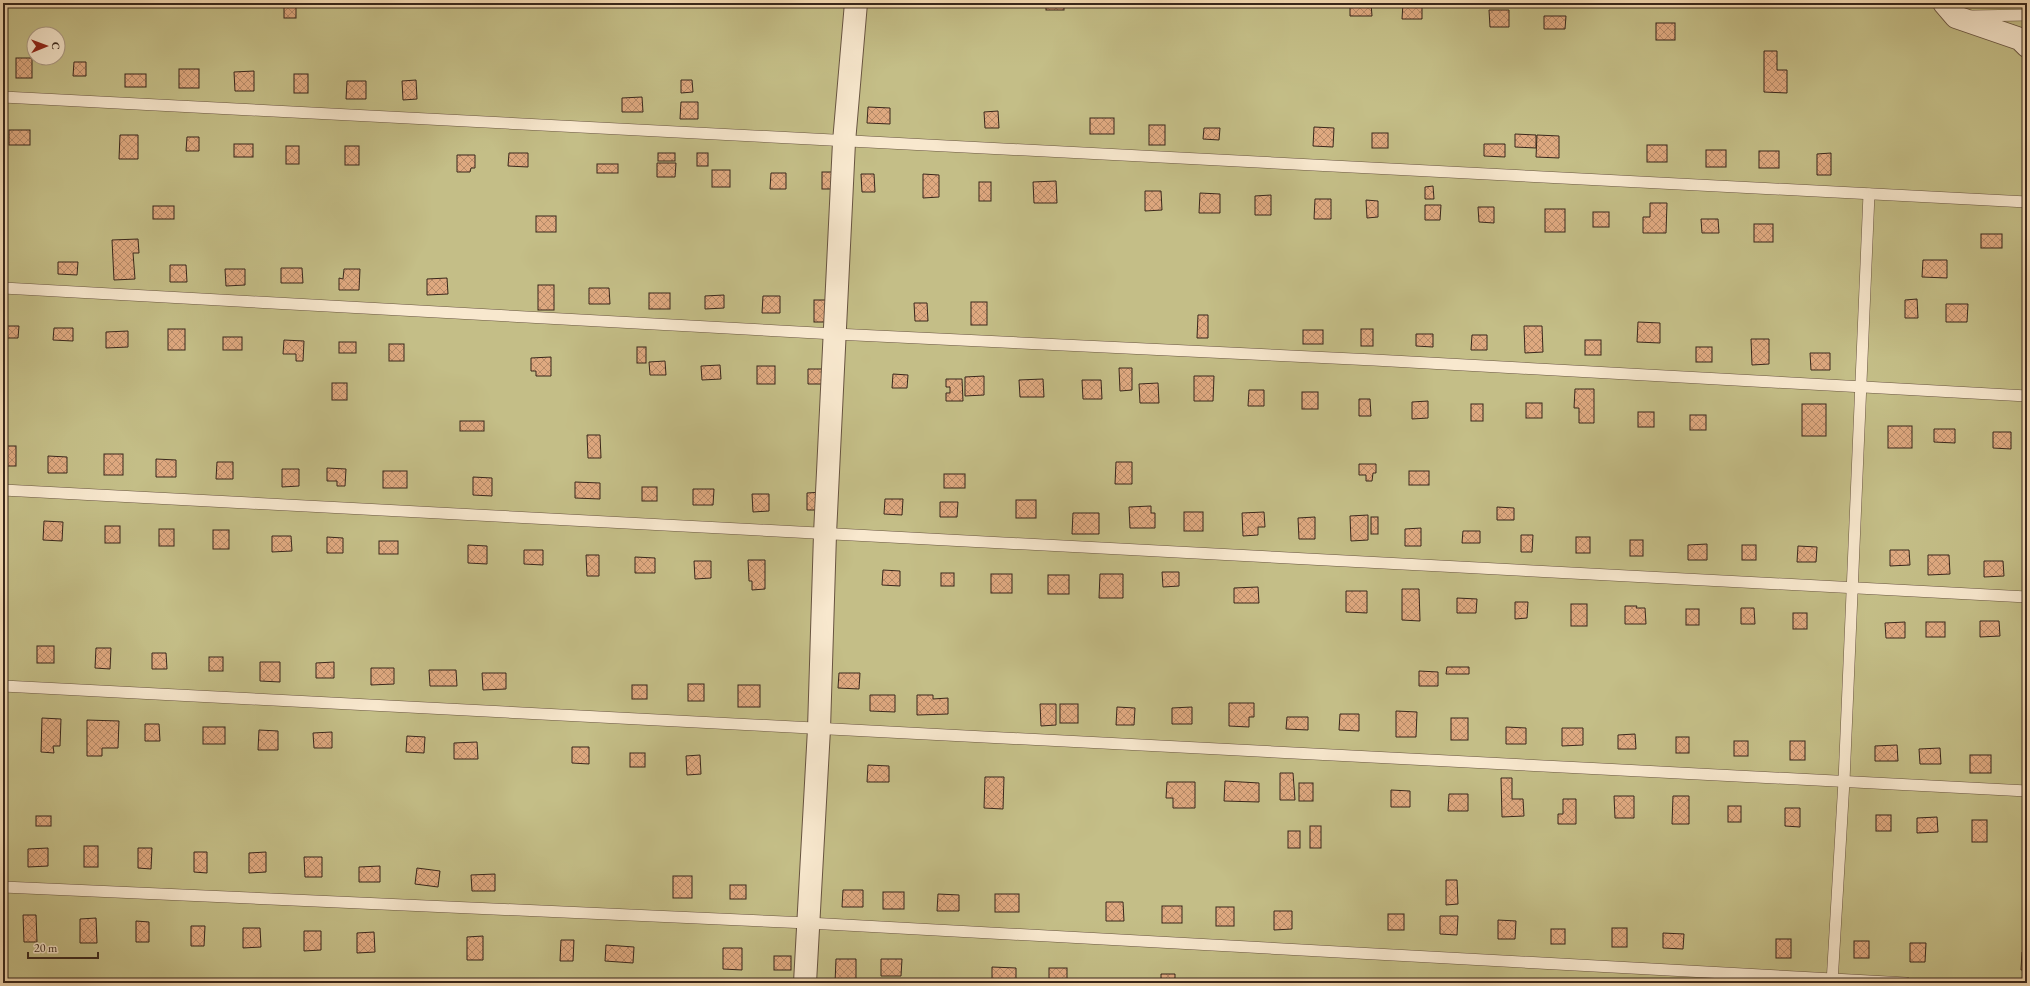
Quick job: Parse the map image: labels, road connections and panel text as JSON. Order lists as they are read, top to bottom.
{
  "scale_bar": "20 m",
  "north": "right"
}
